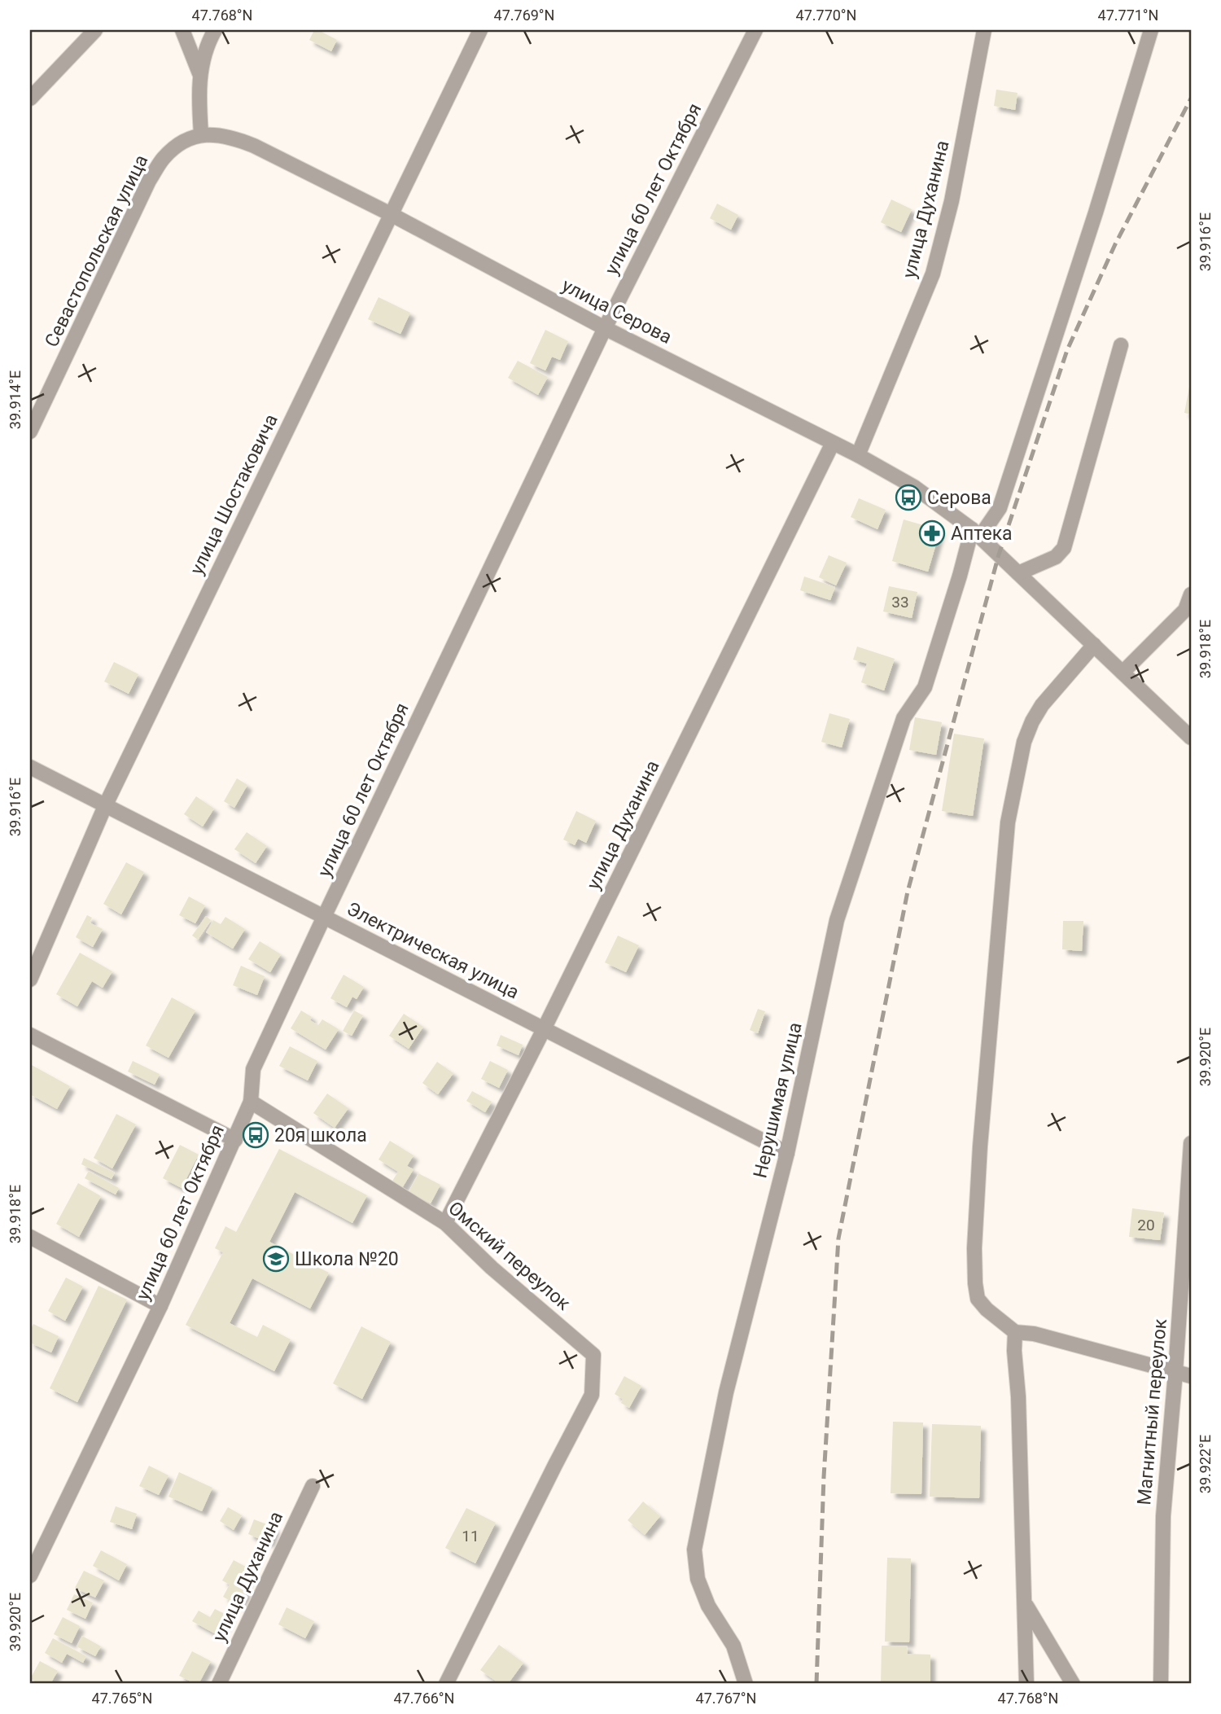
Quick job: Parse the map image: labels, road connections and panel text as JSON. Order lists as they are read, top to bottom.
{
  "streets": {
    "street": [
      "улица 60 лет Октября",
      "улица Духанина",
      "Севастопольская улица",
      "улица Серова",
      "улица Шостаковича",
      "Электрическая улица",
      "Нерушимая улица",
      "Омский переулок",
      "Магнитный переулок"
    ]
  },
  "crossings": [
    ["улица 60 лет Октября", "улица Серова"],
    ["улица 60 лет Октября", "Электрическая улица"],
    ["улица 60 лет Октября", "Омский переулок"],
    ["улица Духанина", "улица Серова"],
    ["улица Духанина", "Электрическая улица"],
    ["улица Духанина", "Омский переулок"],
    ["Севастопольская улица", "улица Серова"],
    ["улица Серова", "улица Шостаковича"],
    ["улица Серова", "Нерушимая улица"],
    ["улица Шостаковича", "Электрическая улица"],
    ["Электрическая улица", "Нерушимая улица"]
  ],
  "places": {
    "bus stop": ["Серова", "20я школа"],
    "pharmacy": ["Аптека"],
    "school or university": ["Школа №20"]
  },
  "house_numbers": ["33", "20", "11"],
  "coordinates": [
    "47.768°N",
    "47.769°N",
    "47.770°N",
    "47.771°N",
    "39.916°E",
    "39.914°E",
    "39.918°E",
    "39.920°E",
    "39.922°E",
    "47.765°N",
    "47.766°N",
    "47.767°N"
  ]
}
